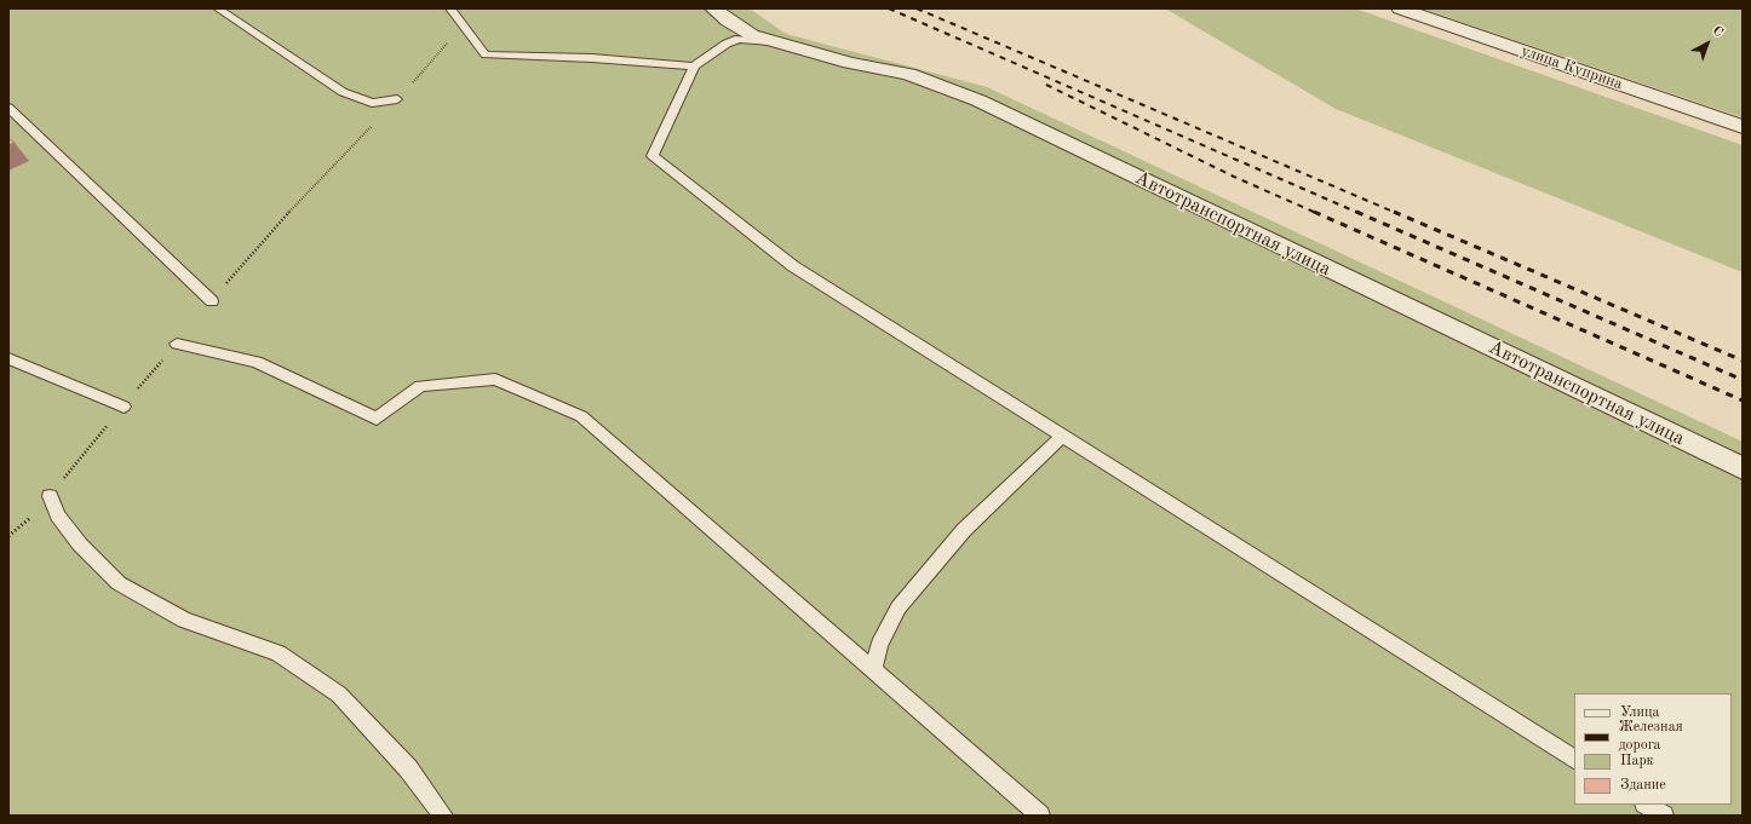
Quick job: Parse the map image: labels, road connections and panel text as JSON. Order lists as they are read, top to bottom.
{
  "streets": {
    "street": ["улица Куприна", "Автотранспортная улица"]
  },
  "legend": [
    "Улица",
    "Железная дорога",
    "Парк",
    "Здание"
  ],
  "north": "top right"
}
